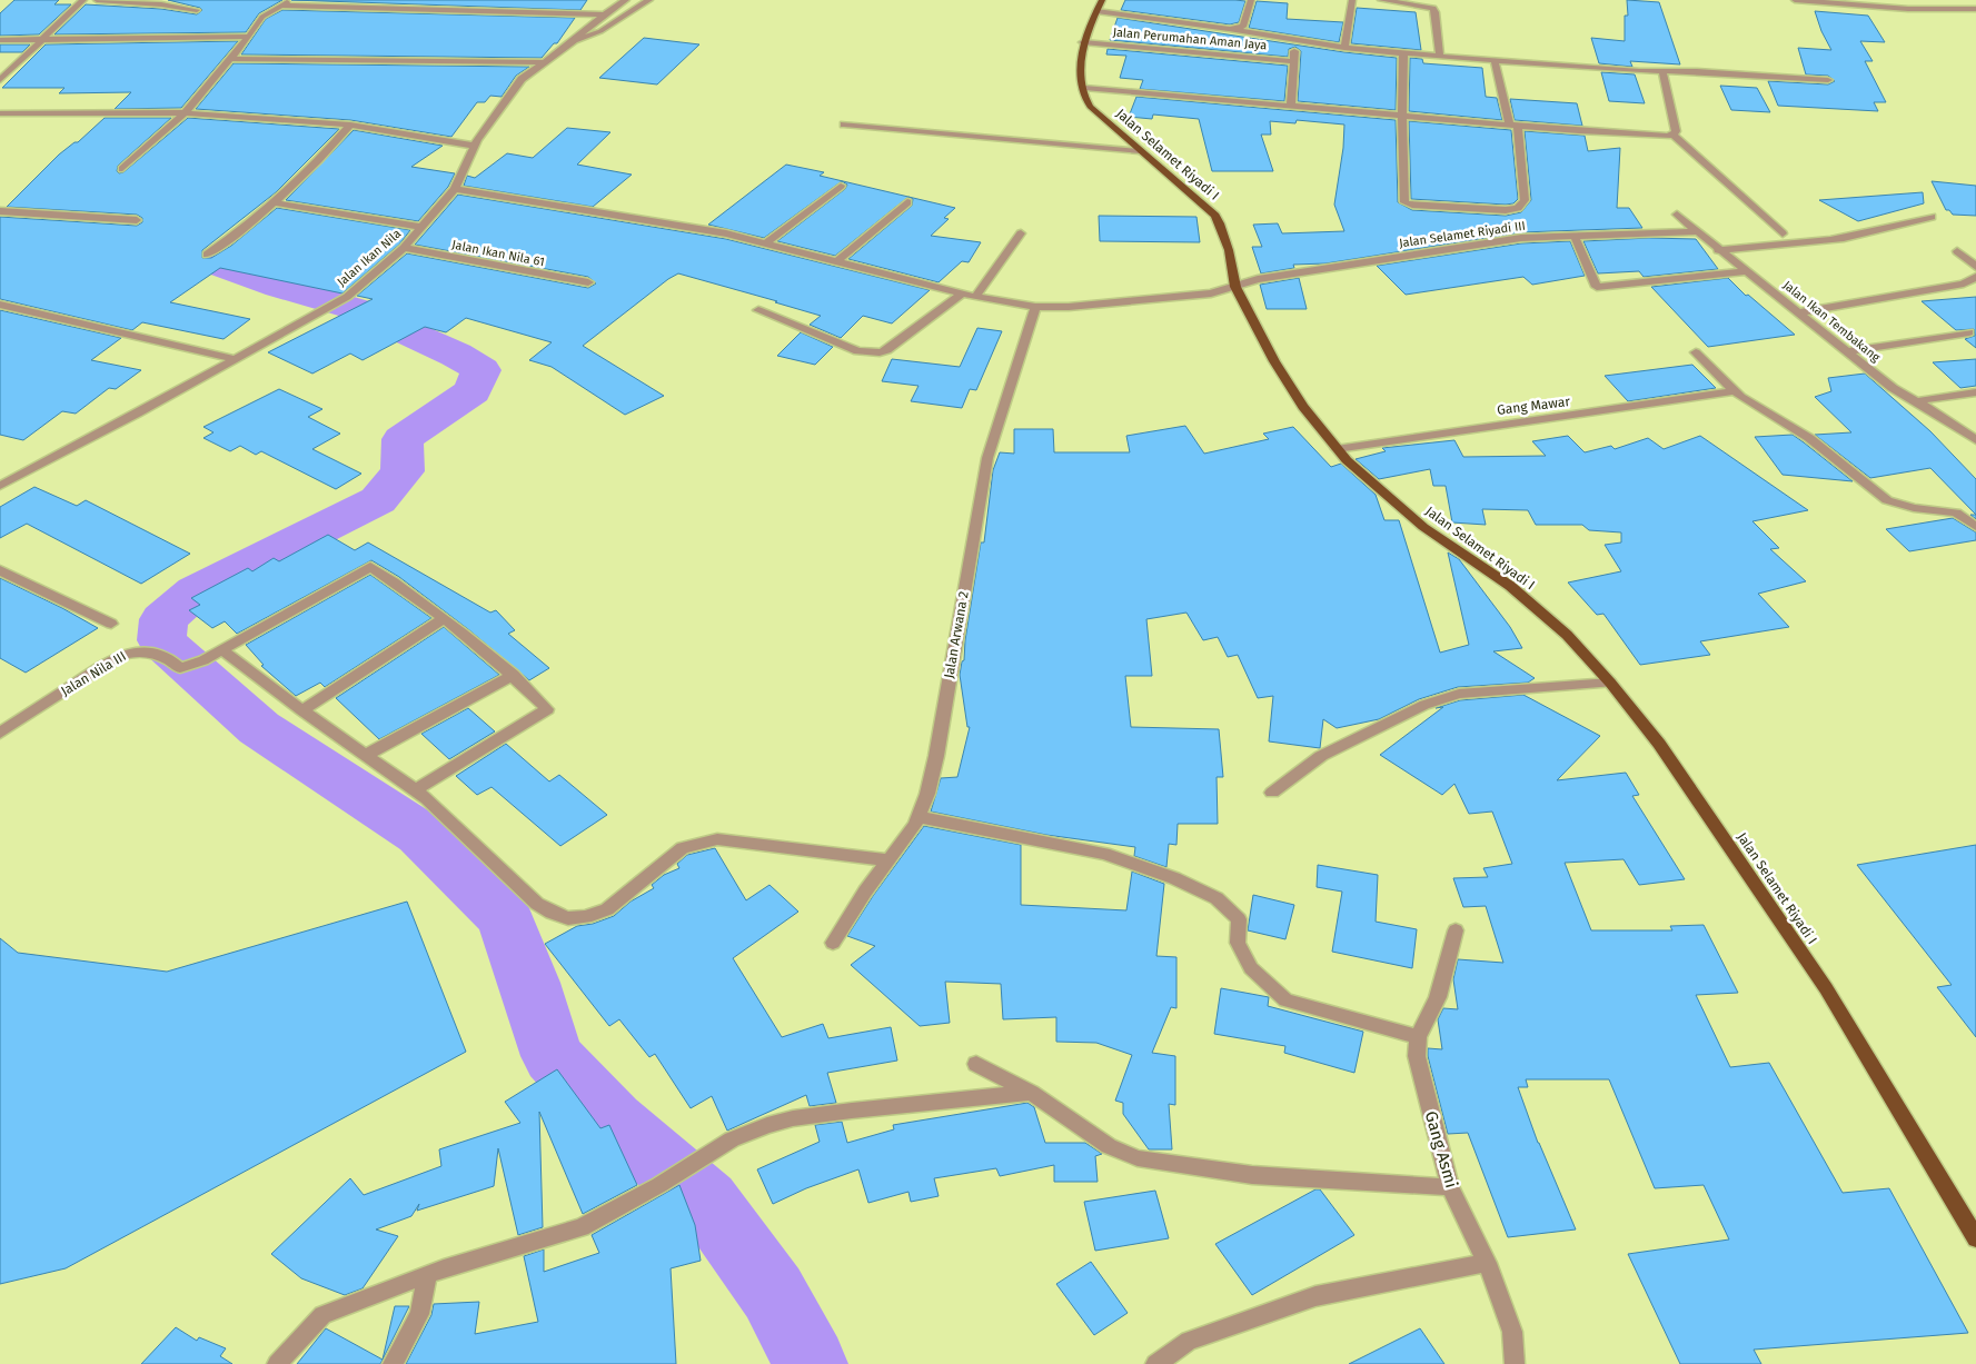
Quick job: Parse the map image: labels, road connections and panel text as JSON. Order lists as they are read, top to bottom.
{
  "streets": {
    "main road": ["Jalan Selamet Riyadi I"],
    "street": [
      "Jalan Perumahan Aman Jaya",
      "Jalan Selamet Riyadi III",
      "Jalan Ikan Nila 61",
      "Jalan Ikan Nila",
      "Jalan Ikan Tembakang",
      "Gang Mawar",
      "Jalan Arwana 2",
      "Jalan Nila III",
      "Gang Asmi"
    ]
  },
  "crossings": [
    ["Jalan Perumahan Aman Jaya", "Jalan Selamet Riyadi I"],
    ["Jalan Selamet Riyadi I", "Jalan Selamet Riyadi III"],
    ["Jalan Selamet Riyadi I", "Gang Mawar"],
    ["Jalan Selamet Riyadi III", "Jalan Ikan Nila"],
    ["Jalan Selamet Riyadi III", "Jalan Ikan Tembakang"],
    ["Jalan Selamet Riyadi III", "Jalan Arwana 2"],
    ["Jalan Ikan Nila 61", "Jalan Ikan Nila"]
  ]
}
